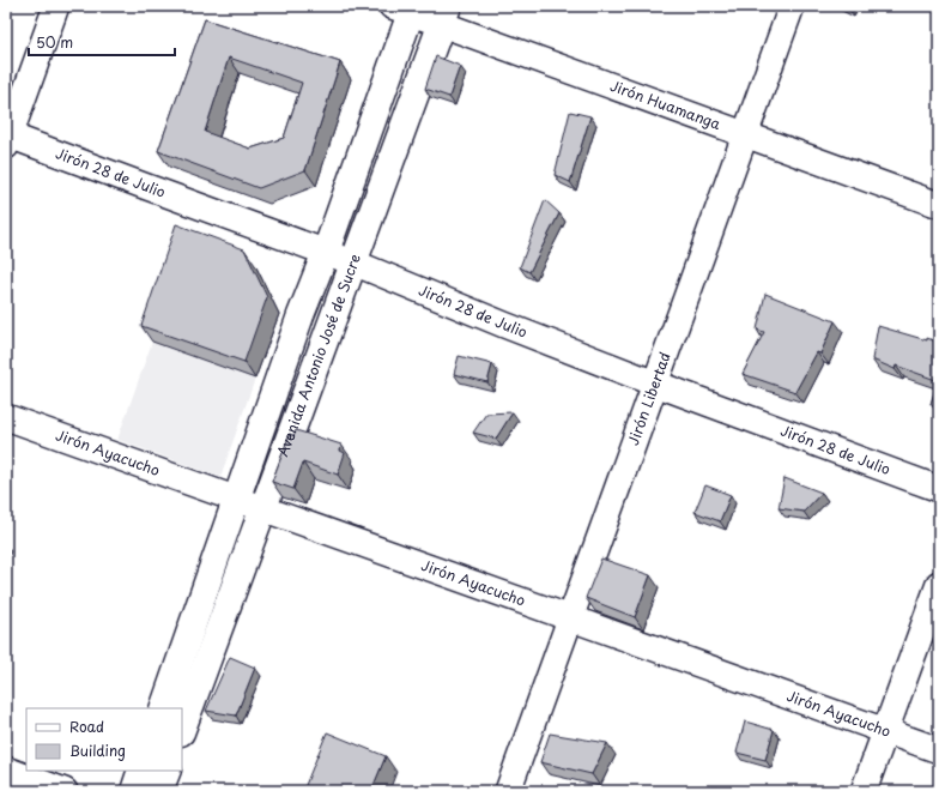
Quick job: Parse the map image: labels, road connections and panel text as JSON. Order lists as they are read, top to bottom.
{
  "streets": {
    "main road": ["Avenida Antonio José de Sucre"],
    "street": [
      "Jirón Huamanga",
      "Jirón 28 de Julio",
      "Jirón Libertad",
      "Jirón Ayacucho"
    ]
  },
  "crossings": [
    ["Jirón Huamanga", "Avenida Antonio José de Sucre"],
    ["Jirón Huamanga", "Jirón Libertad"],
    ["Jirón 28 de Julio", "Avenida Antonio José de Sucre"],
    ["Jirón 28 de Julio", "Jirón Libertad"],
    ["Avenida Antonio José de Sucre", "Jirón Ayacucho"],
    ["Jirón Libertad", "Jirón Ayacucho"]
  ],
  "legend": ["Road", "Building"],
  "scale_bar": "50 m"
}
